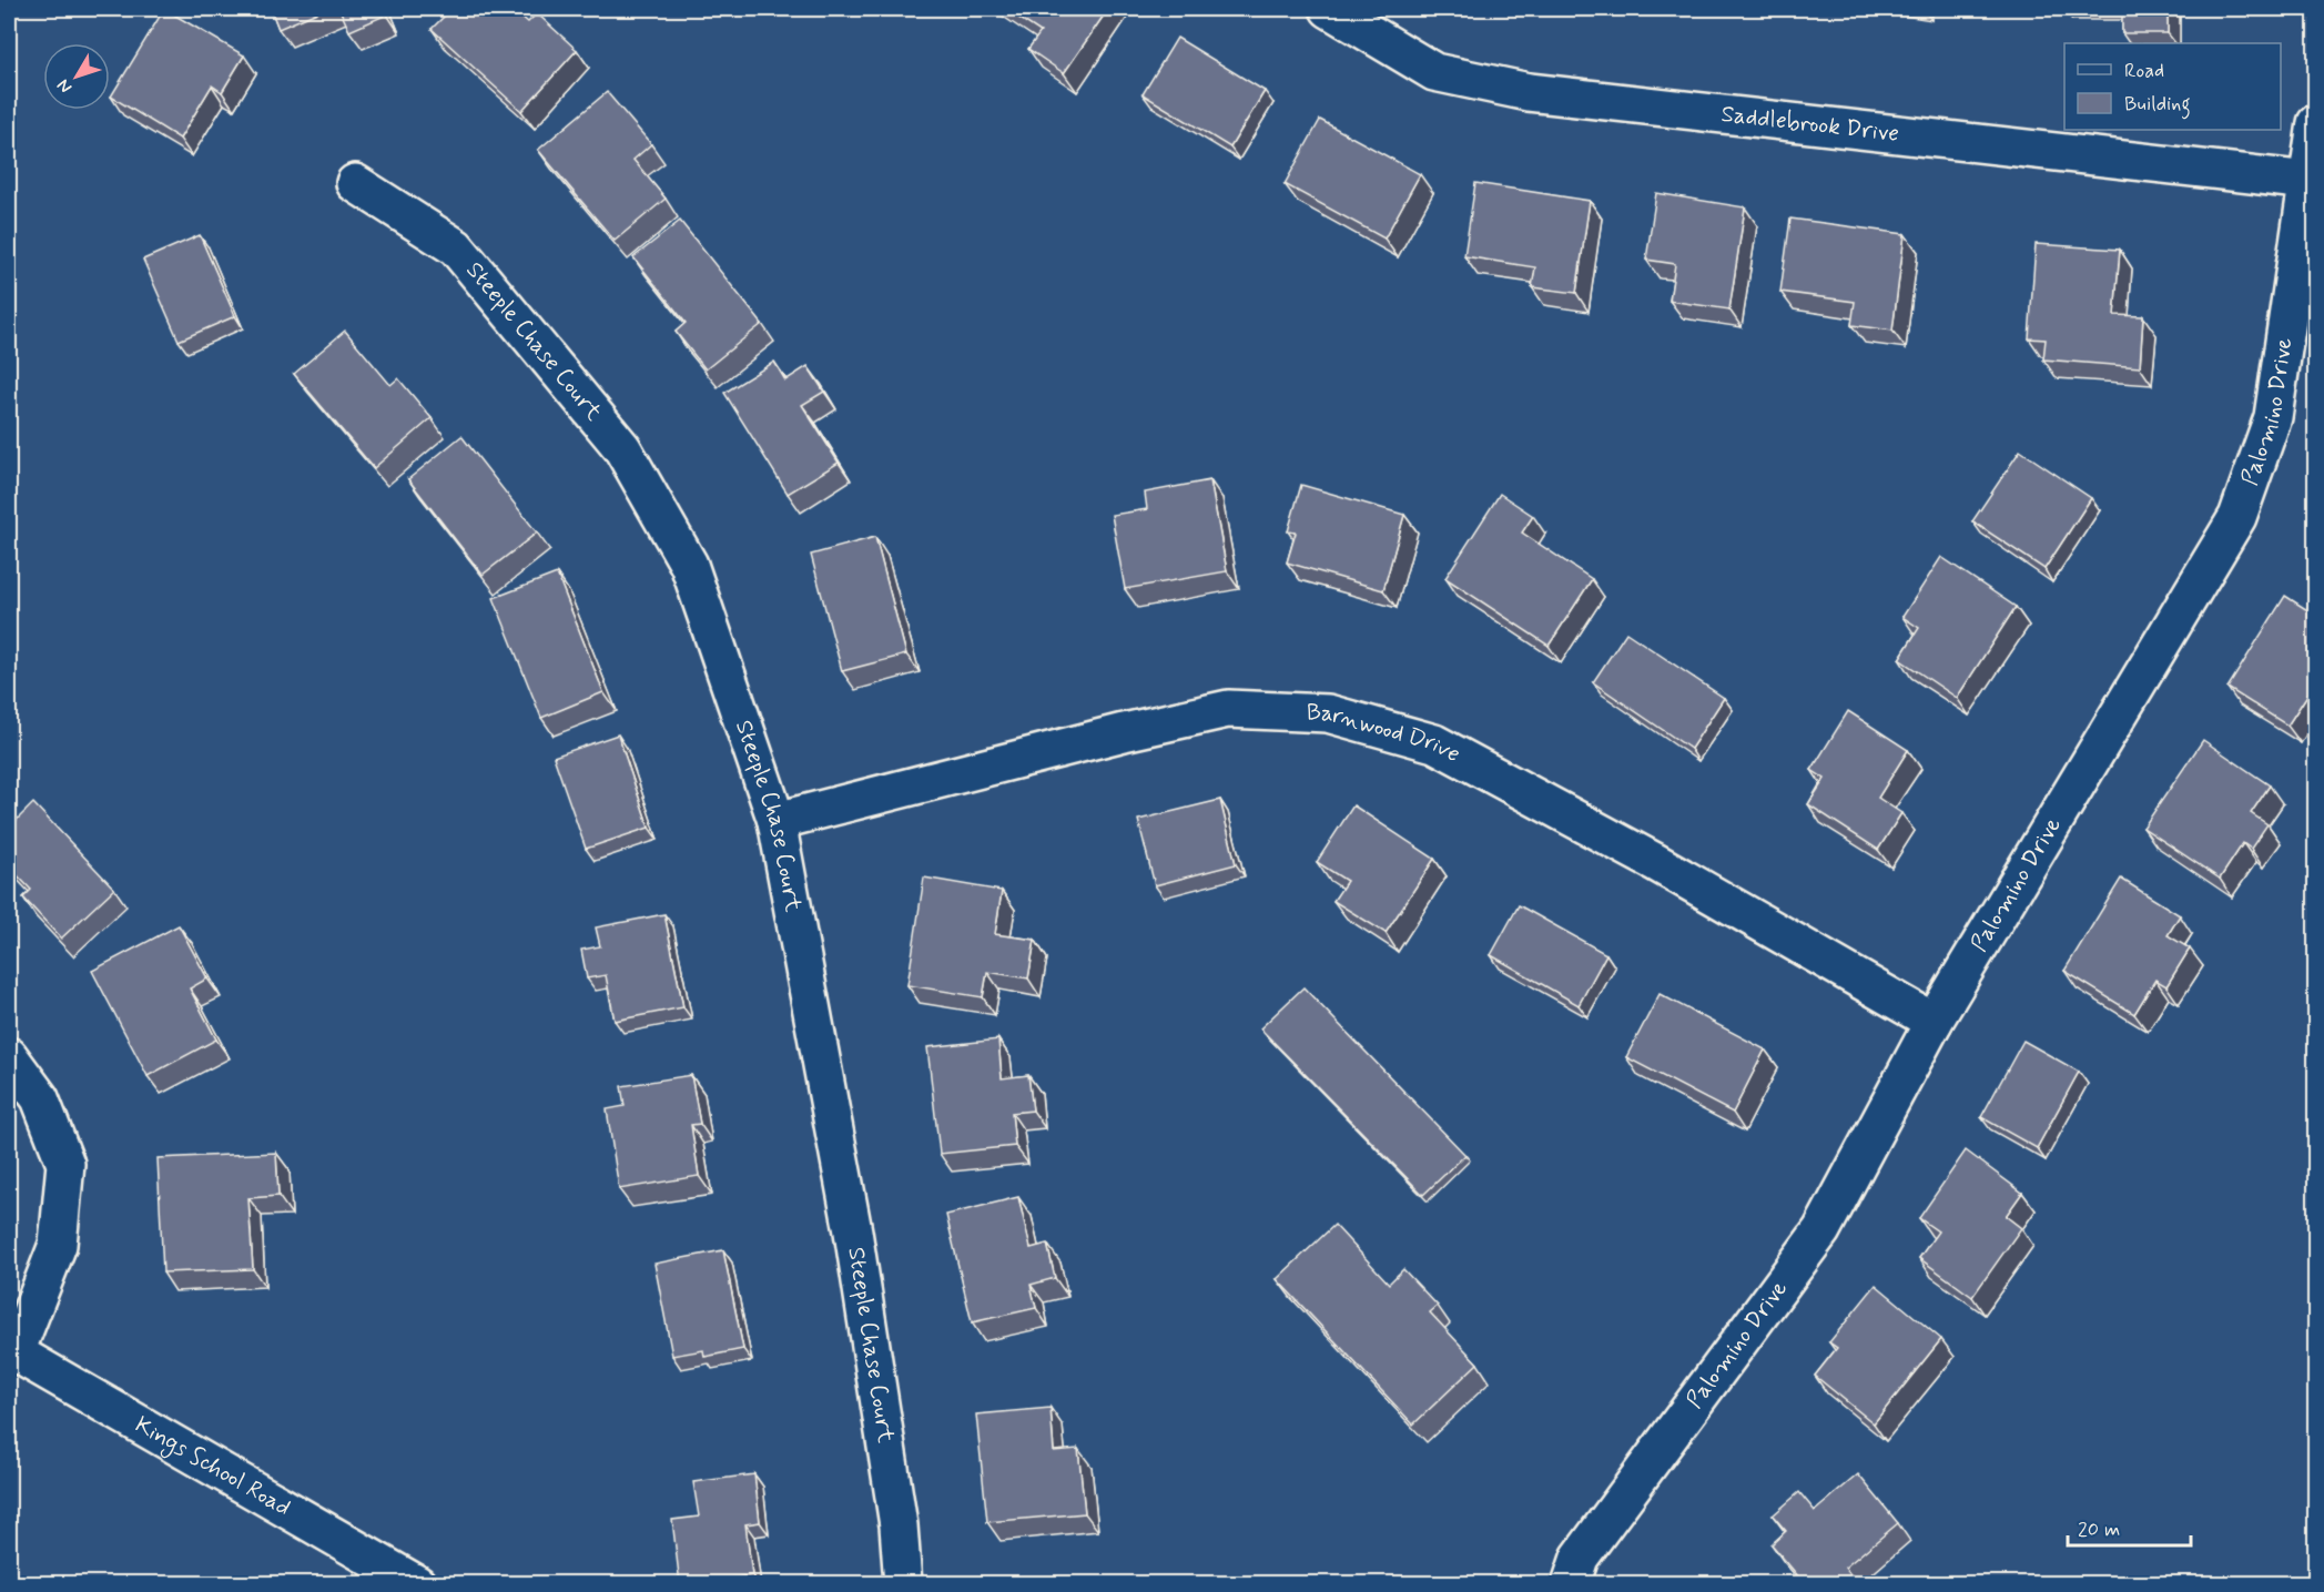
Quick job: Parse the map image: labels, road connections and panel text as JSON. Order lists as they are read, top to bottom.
{
  "streets": {
    "street": [
      "Saddlebrook Drive",
      "Steeple Chase Court",
      "Palomino Drive",
      "Barnwood Drive",
      "Kings School Road"
    ]
  },
  "crossings": [
    ["Saddlebrook Drive", "Palomino Drive"],
    ["Steeple Chase Court", "Barnwood Drive"],
    ["Palomino Drive", "Barnwood Drive"]
  ],
  "legend": ["Road", "Building"],
  "scale_bar": "20 m",
  "north": "bottom left"
}
